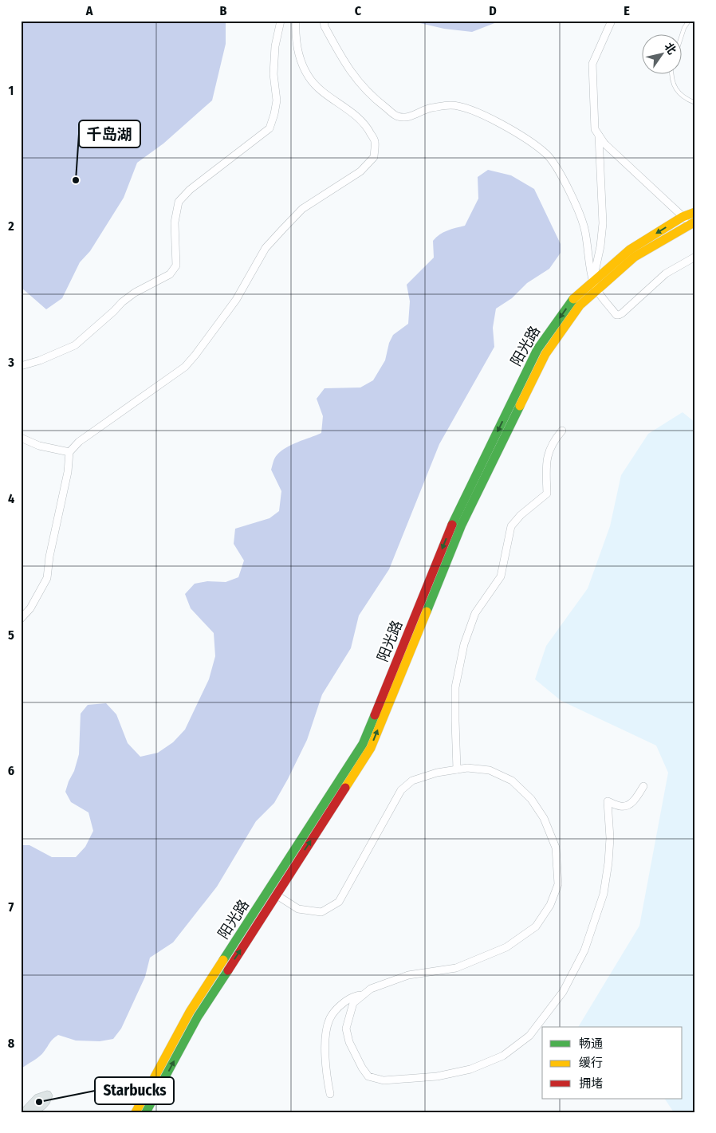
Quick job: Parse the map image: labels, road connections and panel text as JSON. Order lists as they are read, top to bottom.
{
  "streets": {
    "main road": ["阳光路"]
  },
  "places": ["千岛湖", "Starbucks"],
  "legend": ["畅通", "缓行", "拥堵"],
  "north": "top right",
  "grid": {
    "columns": [
      "A",
      "B",
      "C",
      "D",
      "E"
    ],
    "rows": [
      "1",
      "2",
      "3",
      "4",
      "5",
      "6",
      "7",
      "8"
    ]
  }
}
